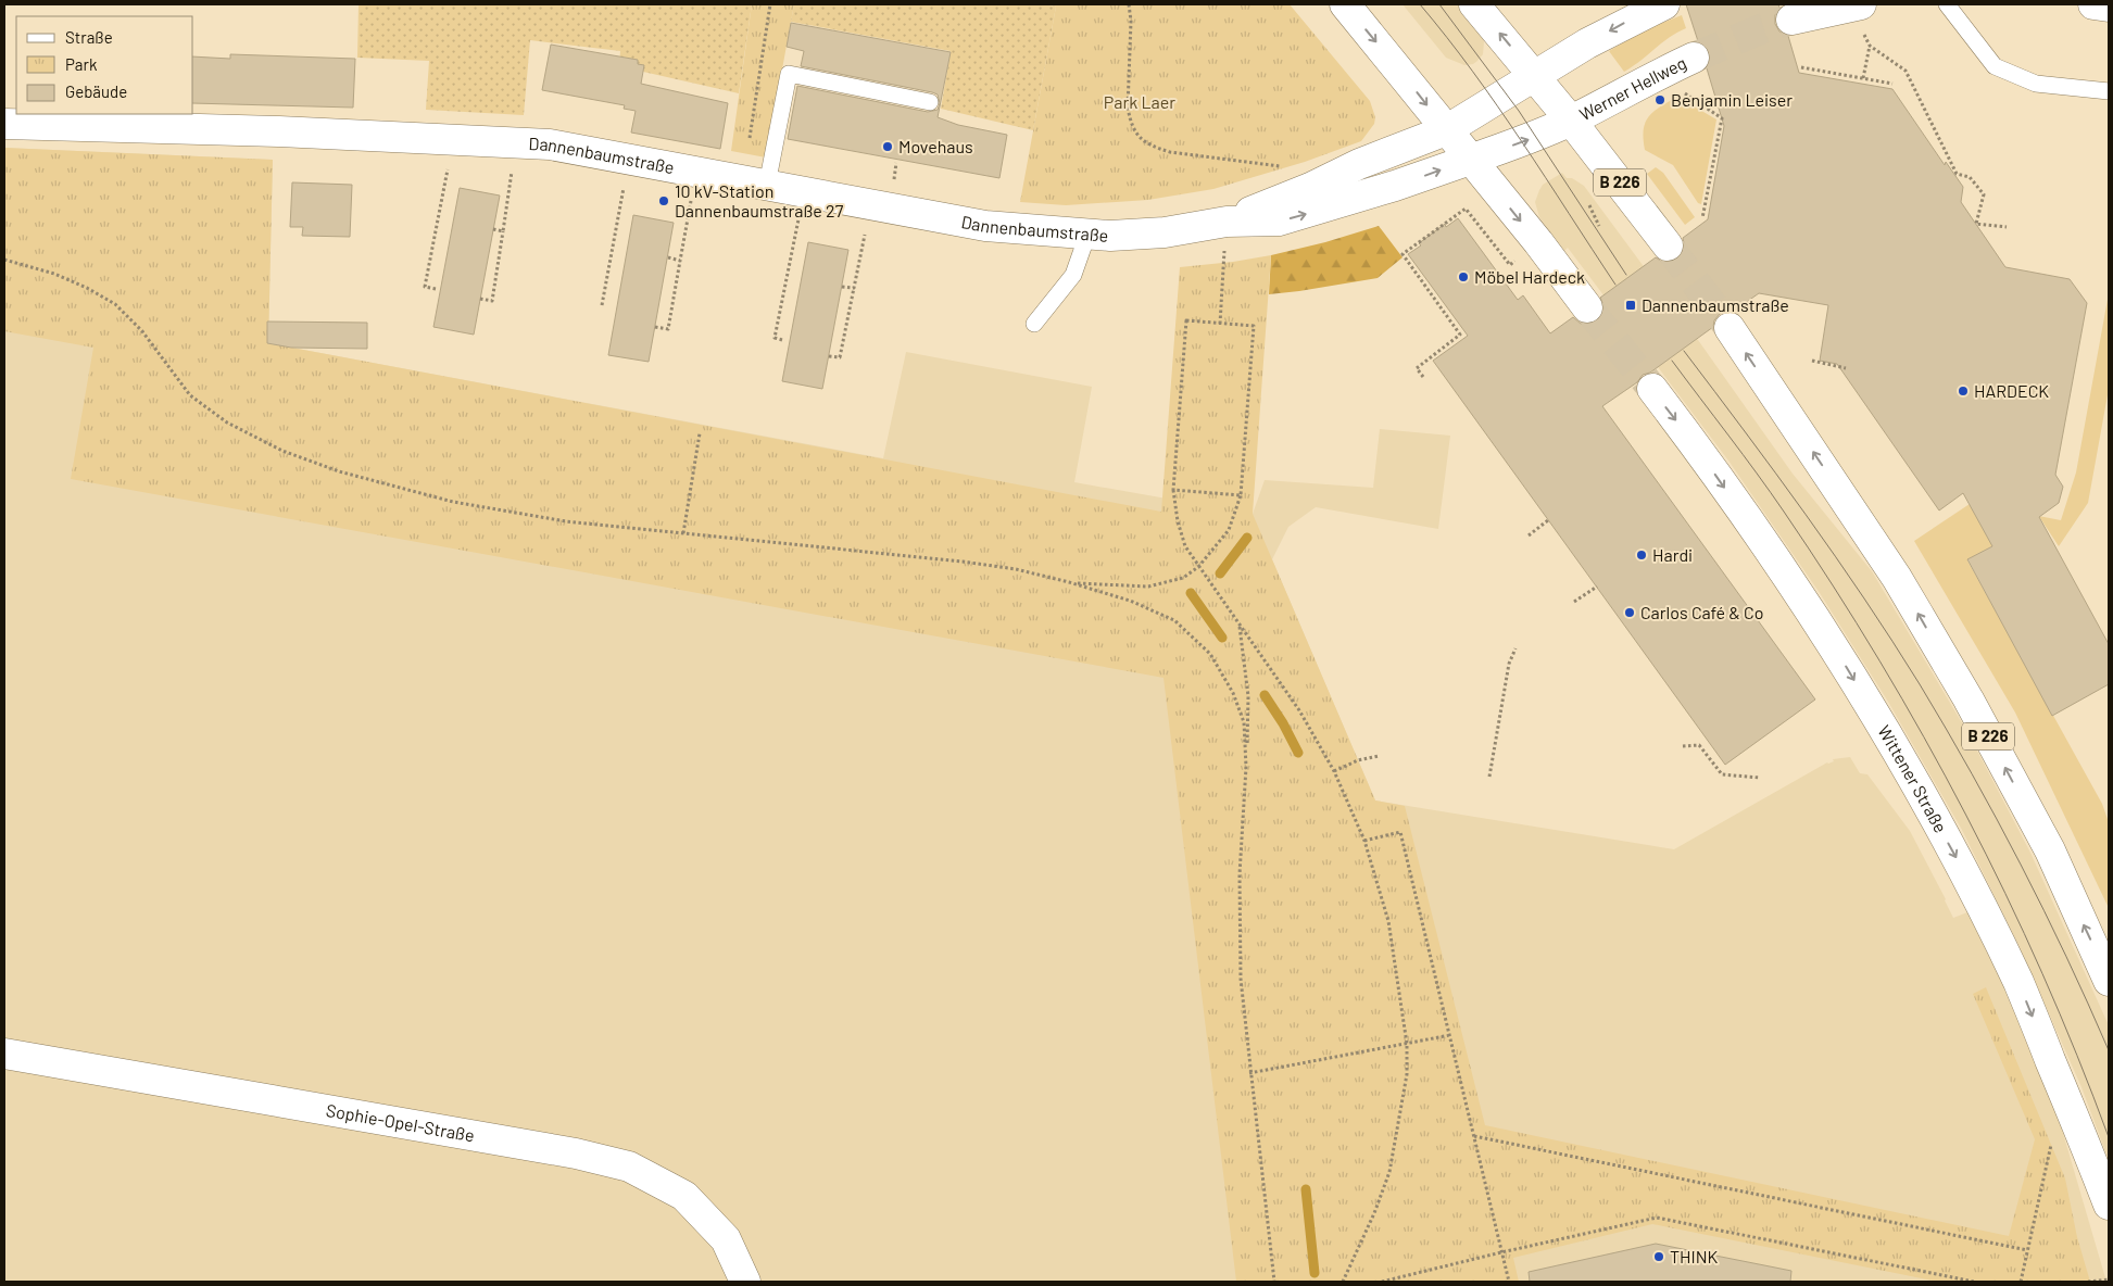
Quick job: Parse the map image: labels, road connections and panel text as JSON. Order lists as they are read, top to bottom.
{
  "streets": {
    "main road": [
      "Werner Hellweg",
      "Dannenbaumstraße",
      "B 226",
      "Wittener Straße",
      "Sophie-Opel-Straße"
    ]
  },
  "crossings": [
    ["Werner Hellweg", "B 226"]
  ],
  "parks": ["Park Laer"],
  "places": {
    "other": [
      "Benjamin Leiser",
      "Movehaus",
      "10 kV-Station Dannenbaumstraße 27",
      "Möbel Hardeck",
      "HARDECK",
      "Hardi",
      "Carlos Café & Co",
      "THINK"
    ],
    "transit": ["Dannenbaumstraße"]
  },
  "legend": ["Straße", "Park", "Gebäude"]
}
